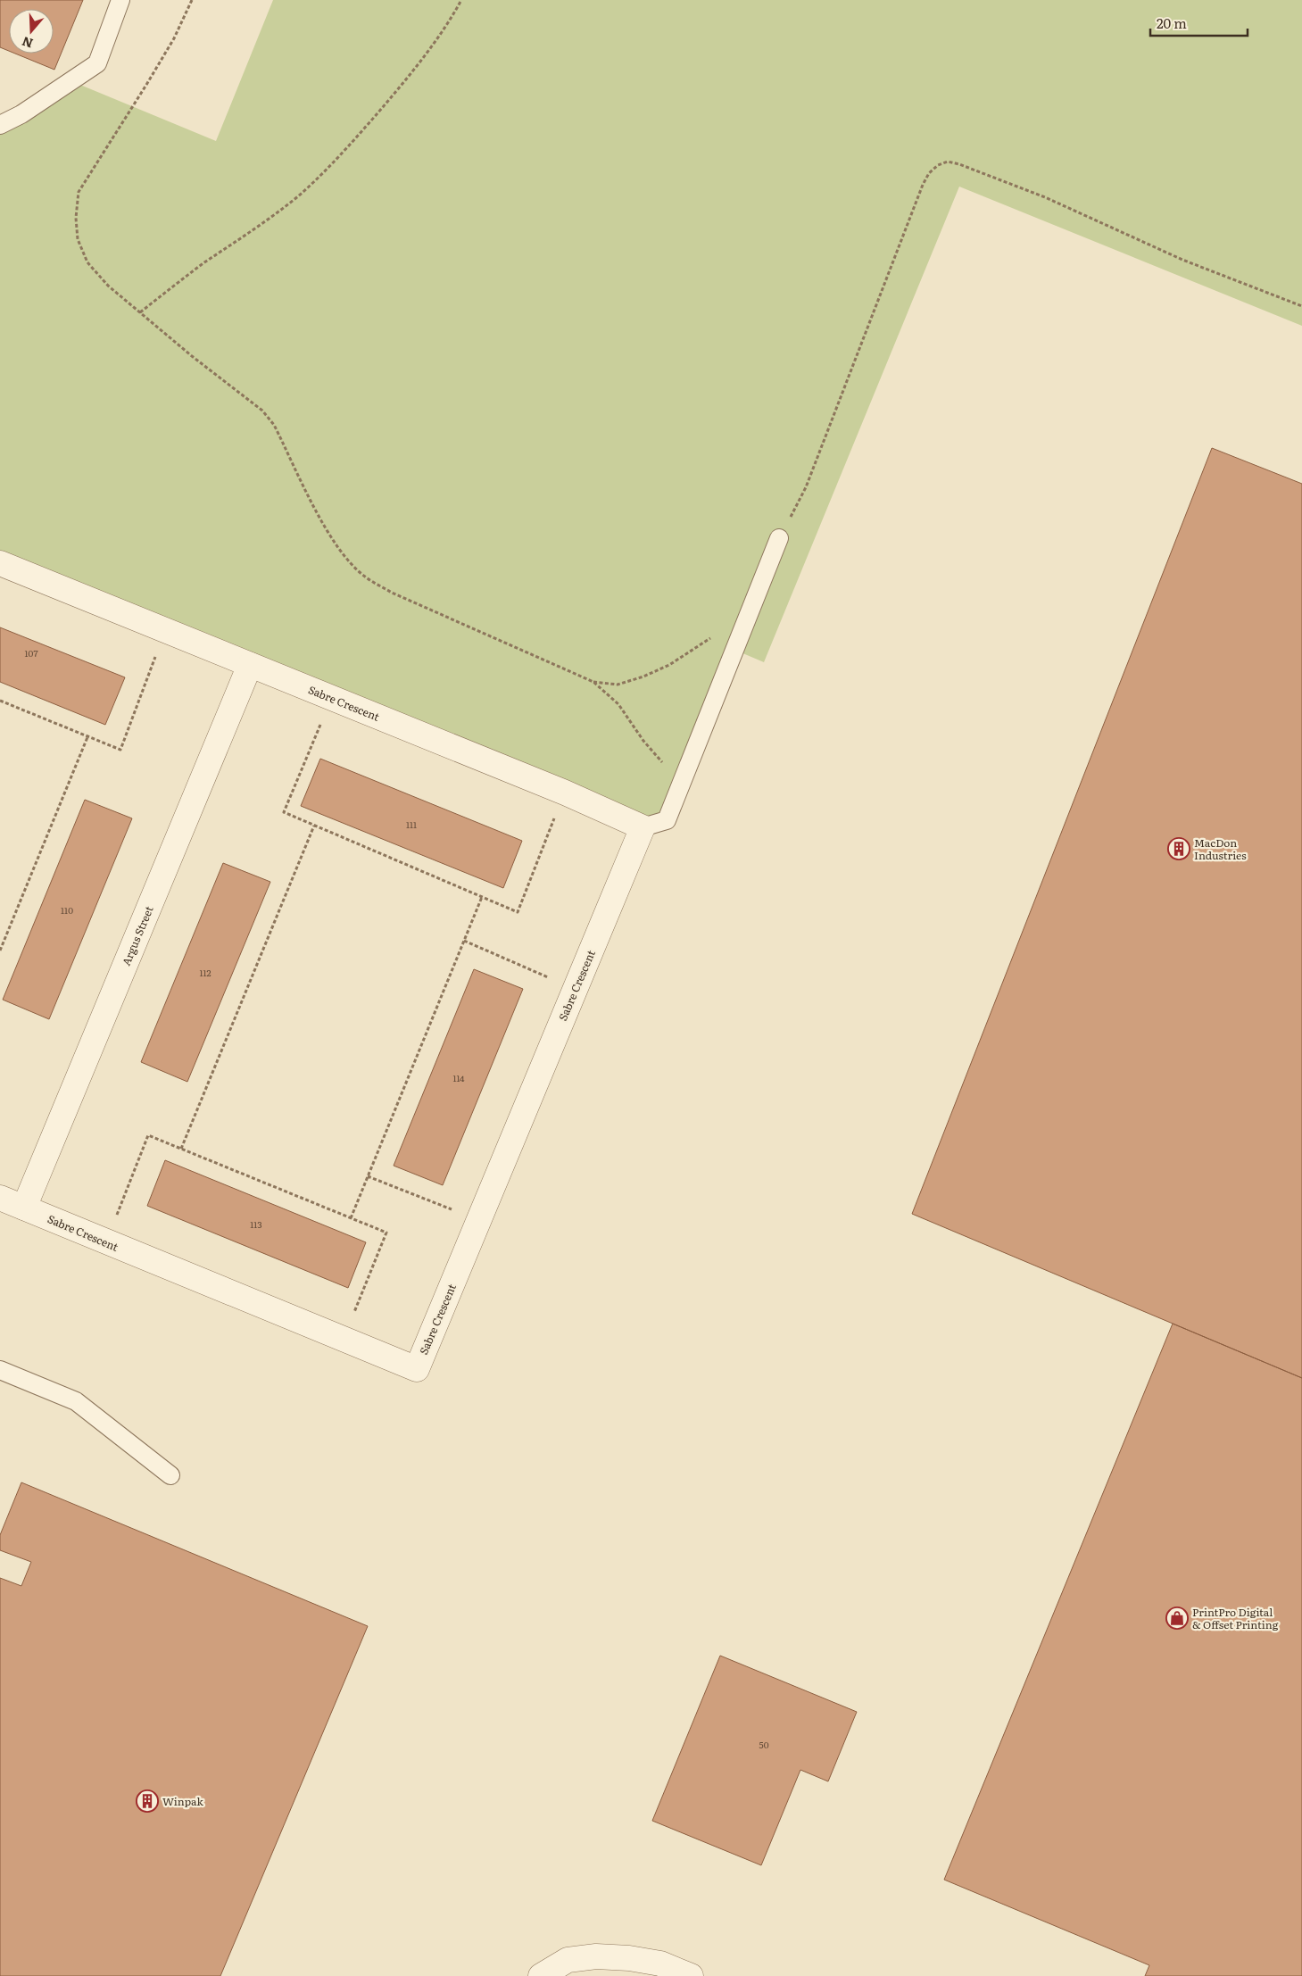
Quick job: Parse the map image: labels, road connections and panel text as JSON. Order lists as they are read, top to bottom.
{
  "streets": {
    "street": ["Sabre Crescent", "Argus Street"]
  },
  "crossings": [
    ["Sabre Crescent", "Argus Street"]
  ],
  "places": {
    "building": ["MacDon Industries", "Winpak"],
    "shop": ["PrintPro Digital & Offset Printing"]
  },
  "house_numbers": [
    "107",
    "111",
    "110",
    "112",
    "114",
    "113",
    "50"
  ],
  "scale_bar": "20 m",
  "north": "bottom"
}
